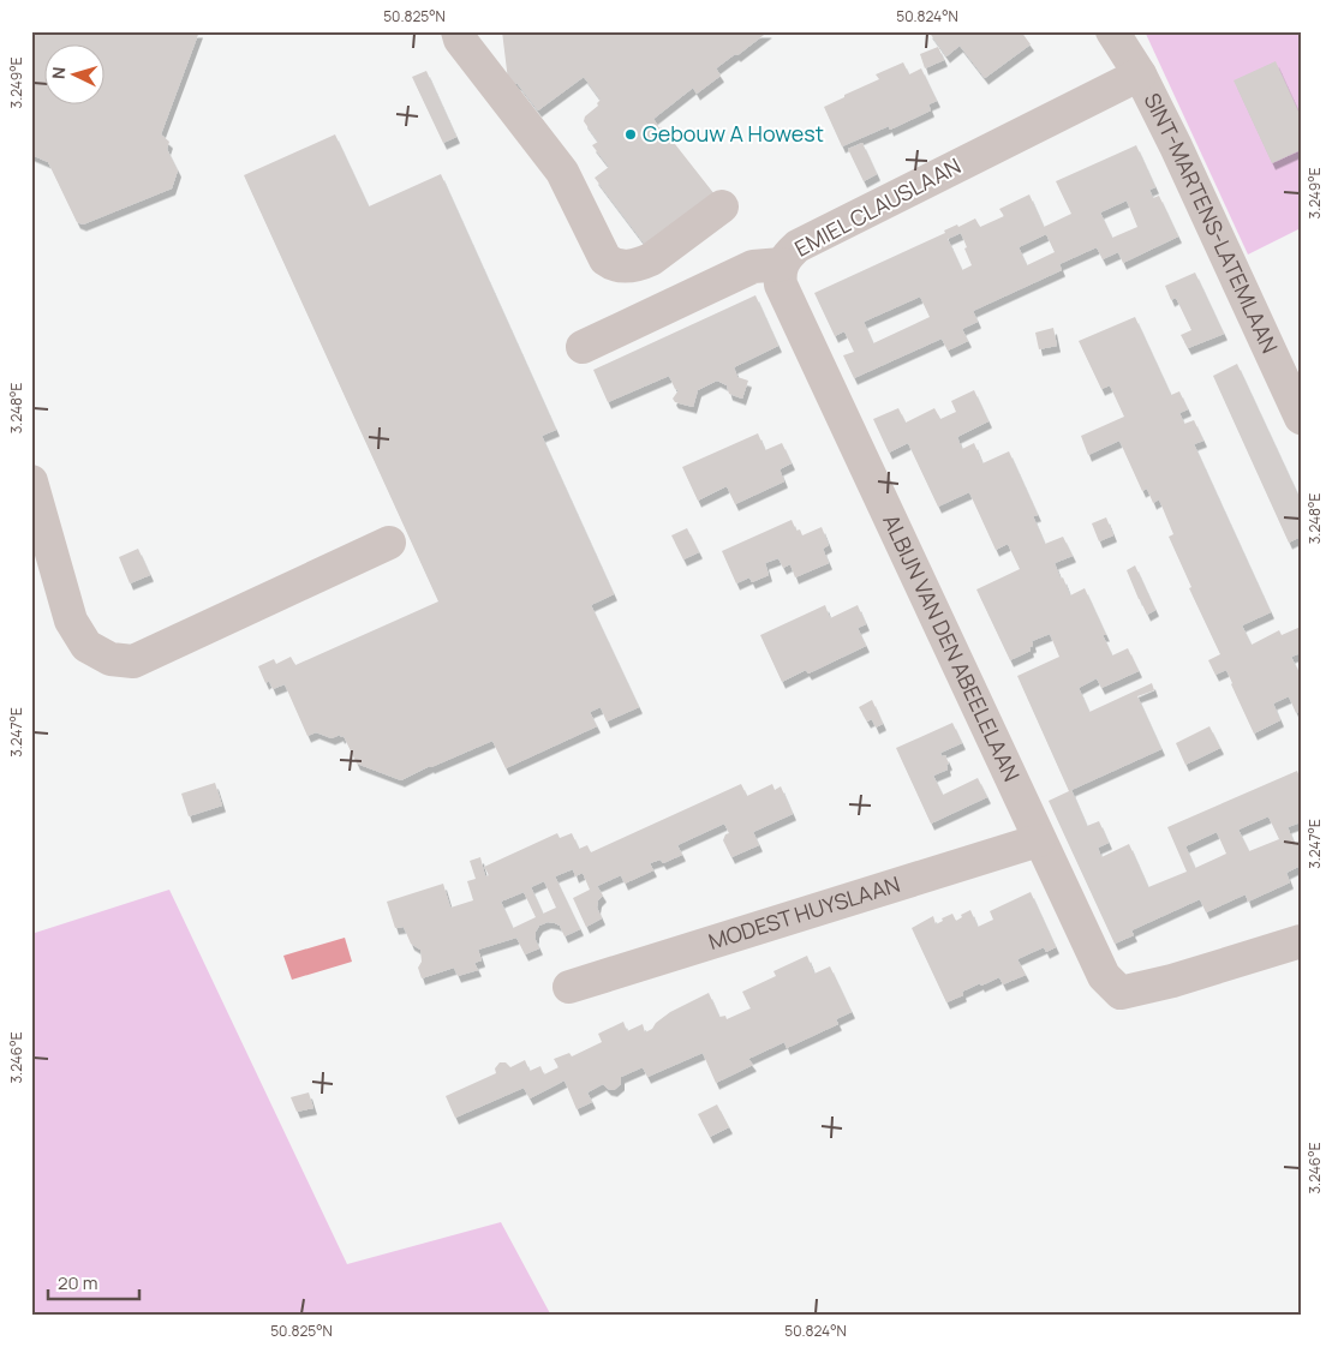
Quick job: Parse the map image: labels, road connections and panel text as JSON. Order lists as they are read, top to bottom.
{
  "streets": {
    "street": [
      "EMIEL CLAUSLAAN",
      "SINT-MARTENS-LATEMLAAN",
      "ALBIJN VAN DEN ABEELELAAN",
      "MODEST HUYSLAAN"
    ]
  },
  "crossings": [
    ["EMIEL CLAUSLAAN", "SINT-MARTENS-LATEMLAAN"],
    ["EMIEL CLAUSLAAN", "ALBIJN VAN DEN ABEELELAAN"],
    ["ALBIJN VAN DEN ABEELELAAN", "MODEST HUYSLAAN"]
  ],
  "places": ["Gebouw A Howest"],
  "scale_bar": "20 m",
  "north": "left",
  "coordinates": [
    "50.825°N",
    "50.824°N",
    "3.249°E",
    "3.248°E",
    "3.247°E",
    "3.246°E"
  ]
}
